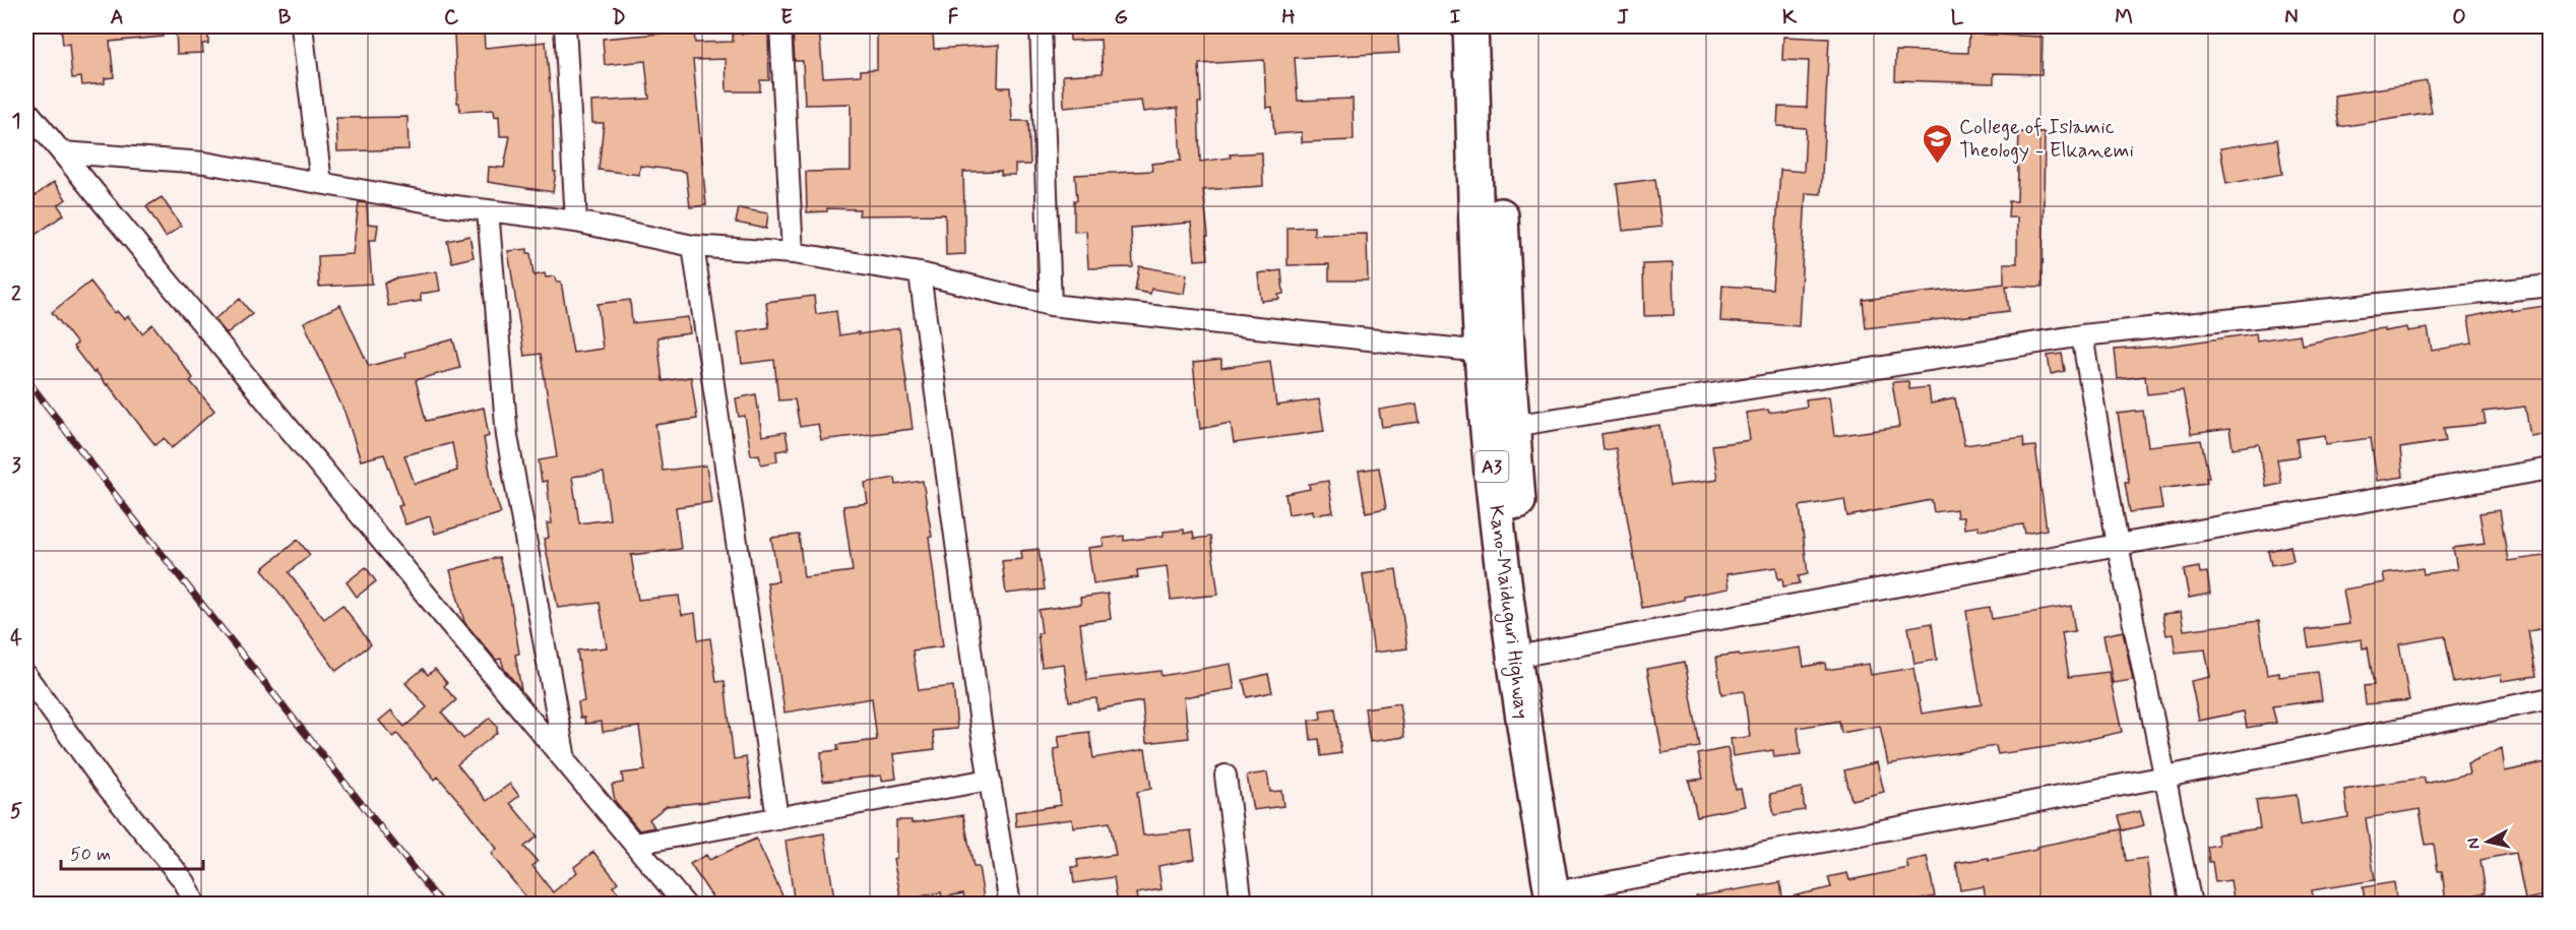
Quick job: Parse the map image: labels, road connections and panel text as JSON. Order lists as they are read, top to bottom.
{
  "streets": {
    "highway": ["A3", "Kano-Maiduguri Highway"]
  },
  "places": {
    "school or university": ["College of Islamic Theology - Elkanemi"]
  },
  "scale_bar": "50 m",
  "north": "left",
  "grid": {
    "columns": [
      "A",
      "B",
      "C",
      "D",
      "E",
      "F",
      "G",
      "H",
      "I",
      "J",
      "K",
      "L",
      "M",
      "N",
      "O"
    ],
    "rows": [
      "1",
      "2",
      "3",
      "4",
      "5"
    ]
  }
}
